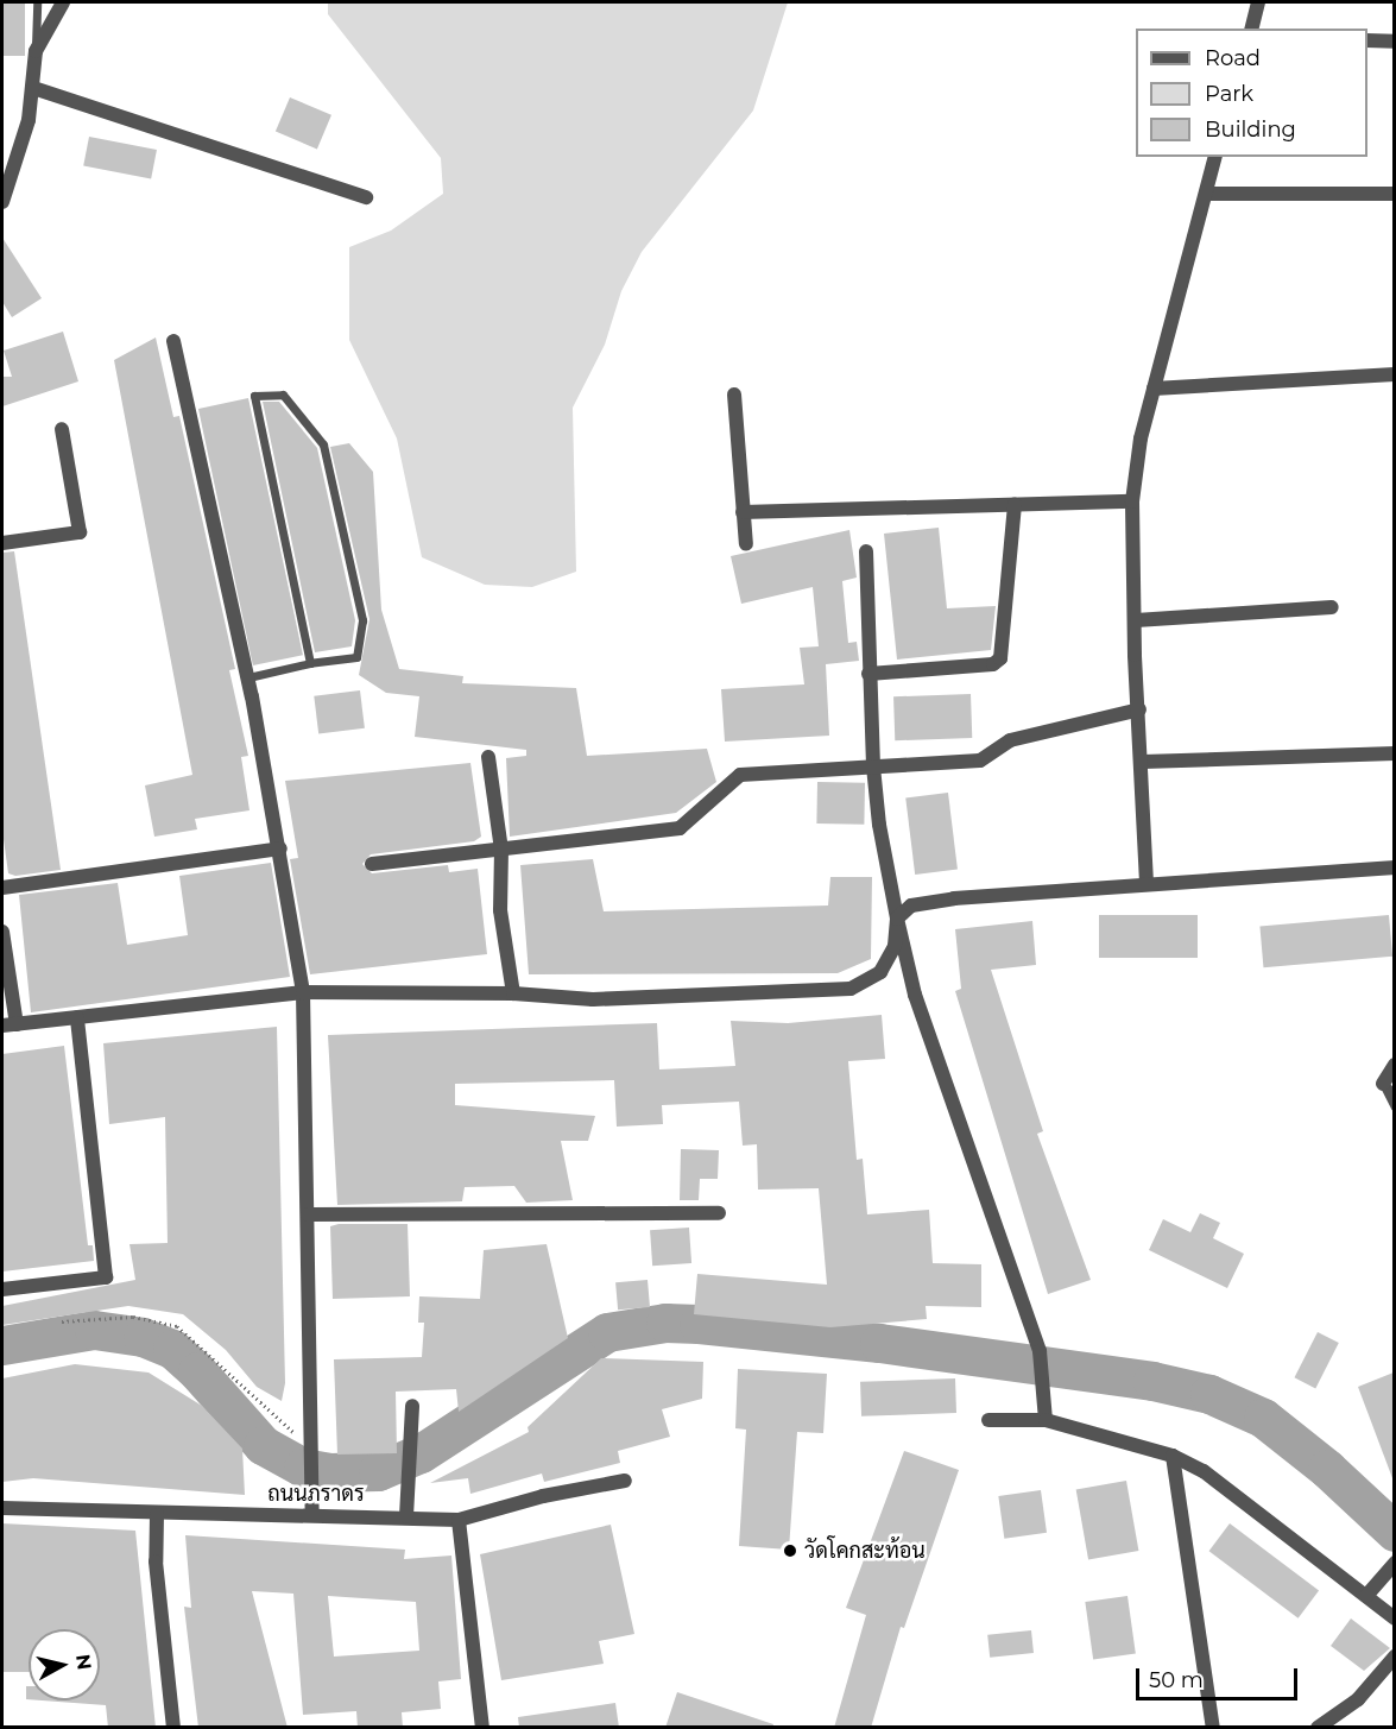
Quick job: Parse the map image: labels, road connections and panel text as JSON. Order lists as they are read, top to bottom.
{
  "streets": {
    "street": ["ถนนภราดร"]
  },
  "places": ["วัดโคกสะท้อน"],
  "legend": ["Road", "Park", "Building"],
  "scale_bar": "50 m",
  "north": "right"
}
